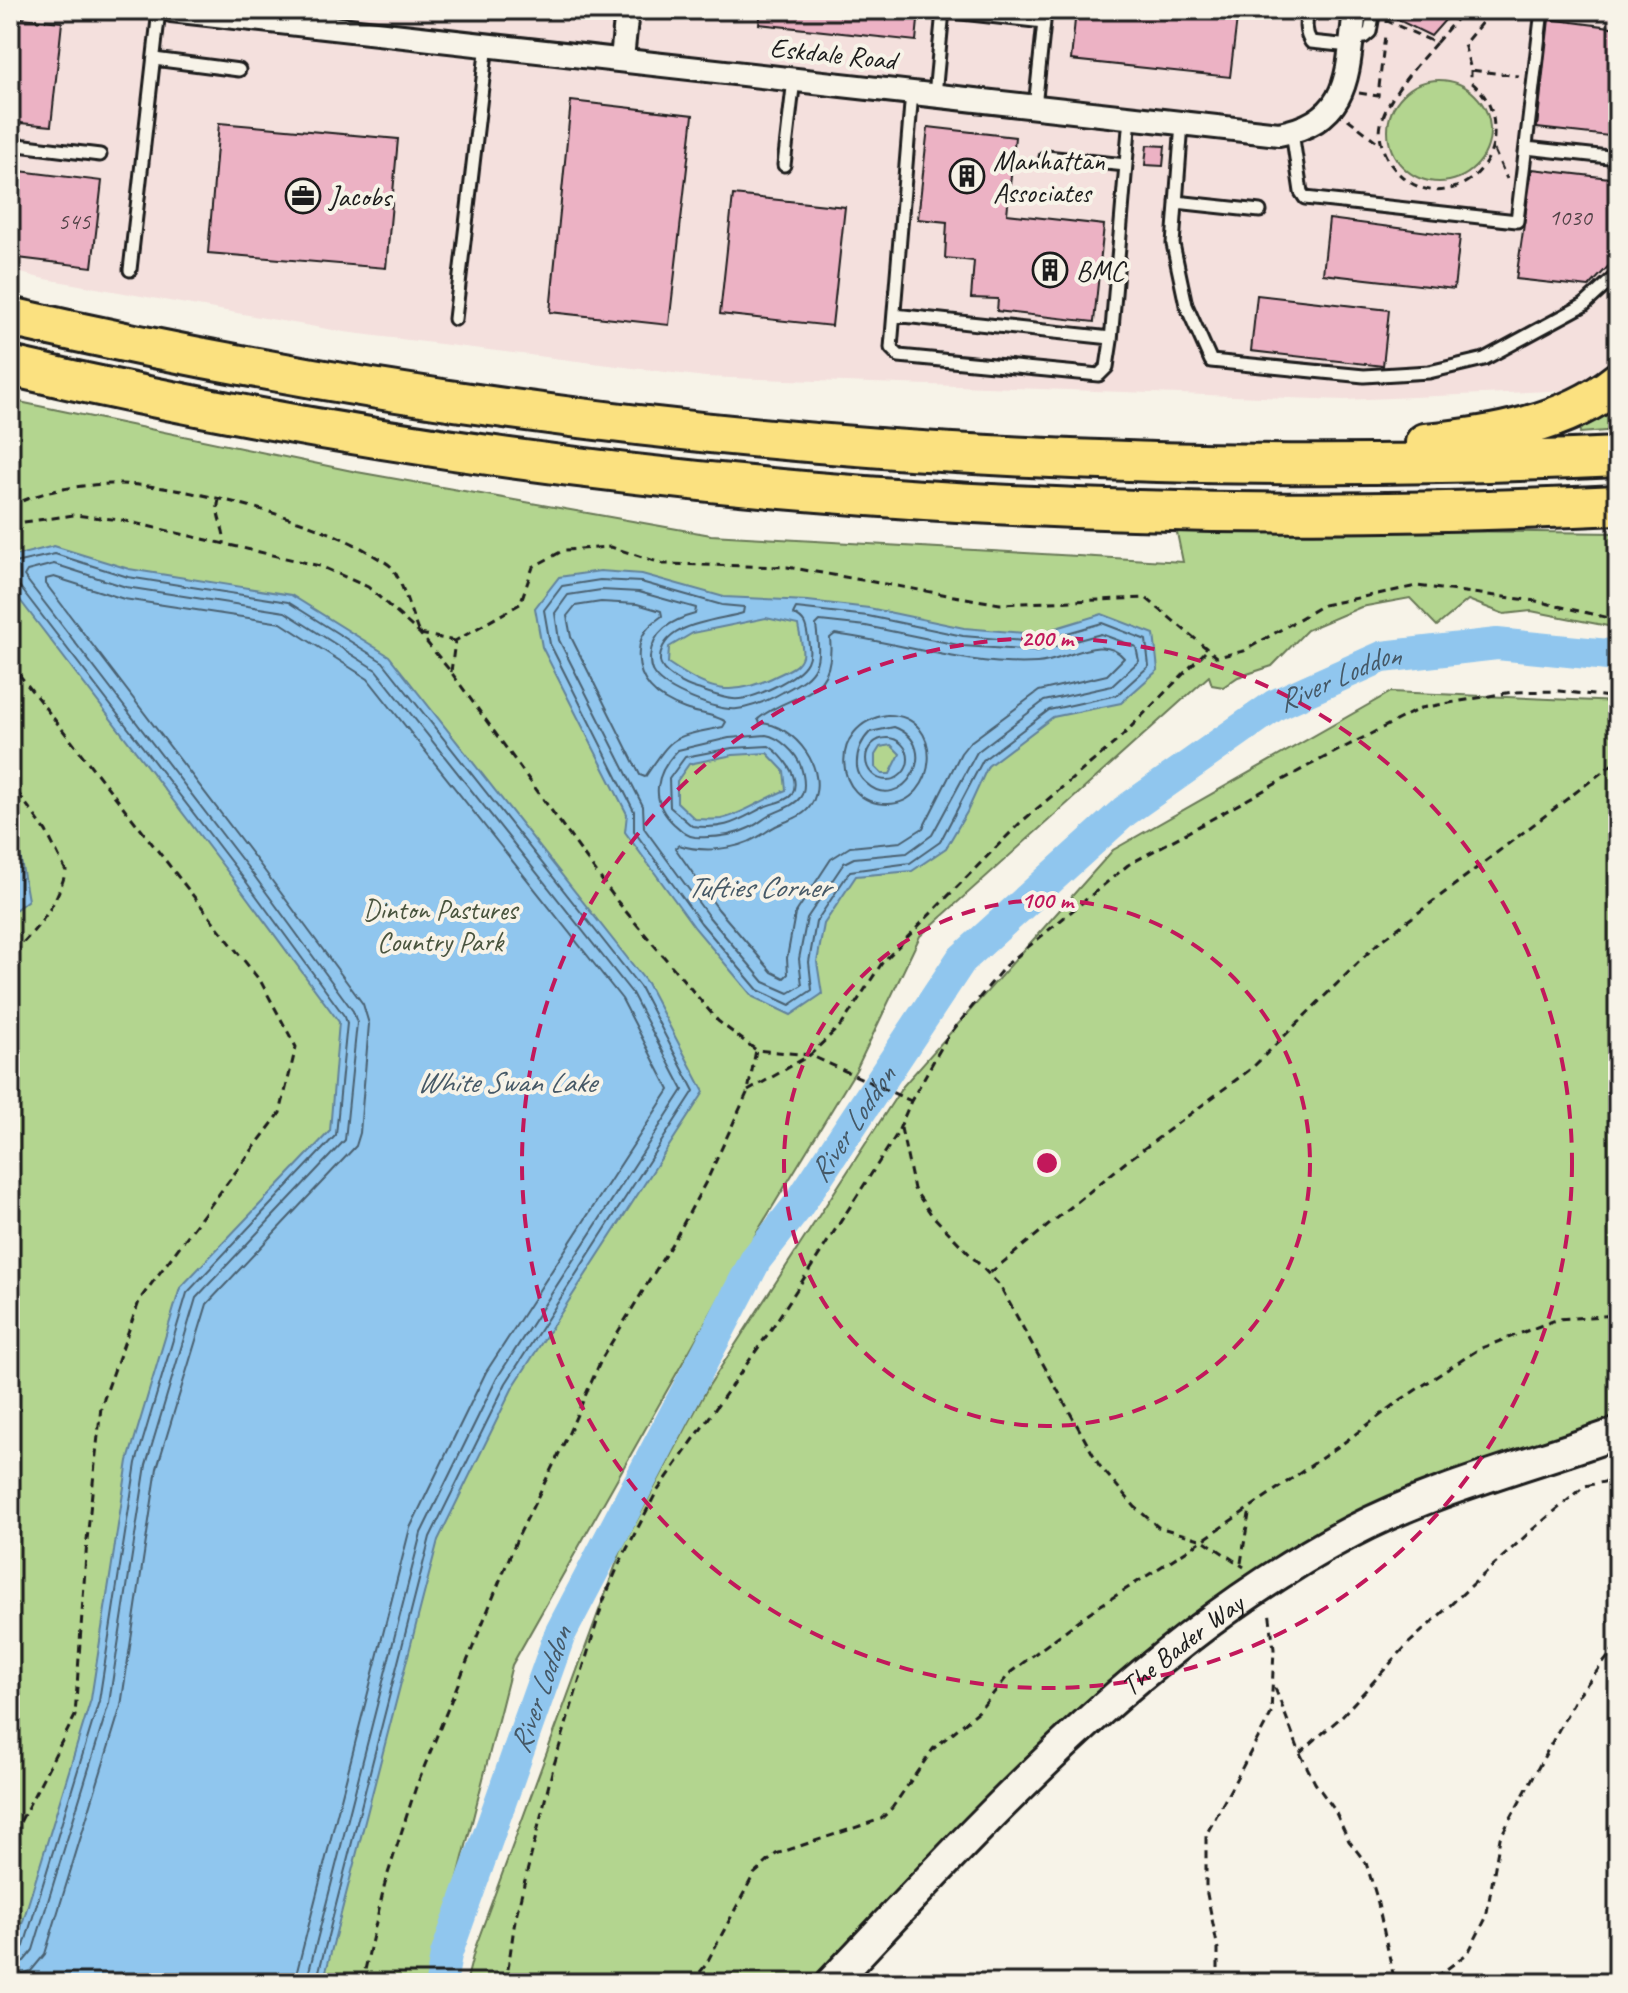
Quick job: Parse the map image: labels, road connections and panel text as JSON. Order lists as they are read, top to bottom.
{
  "streets": {
    "street": ["Eskdale Road", "The Bader Way"]
  },
  "water": ["River Loddon", "Tufties Corner", "White Swan Lake"],
  "parks": ["Dinton Pastures Country Park"],
  "places": {
    "building": ["Manhattan Associates", "BMC"],
    "office": ["Jacobs"]
  },
  "house_numbers": ["1030", "545"],
  "rings": ["200 m", "100 m"]
}
